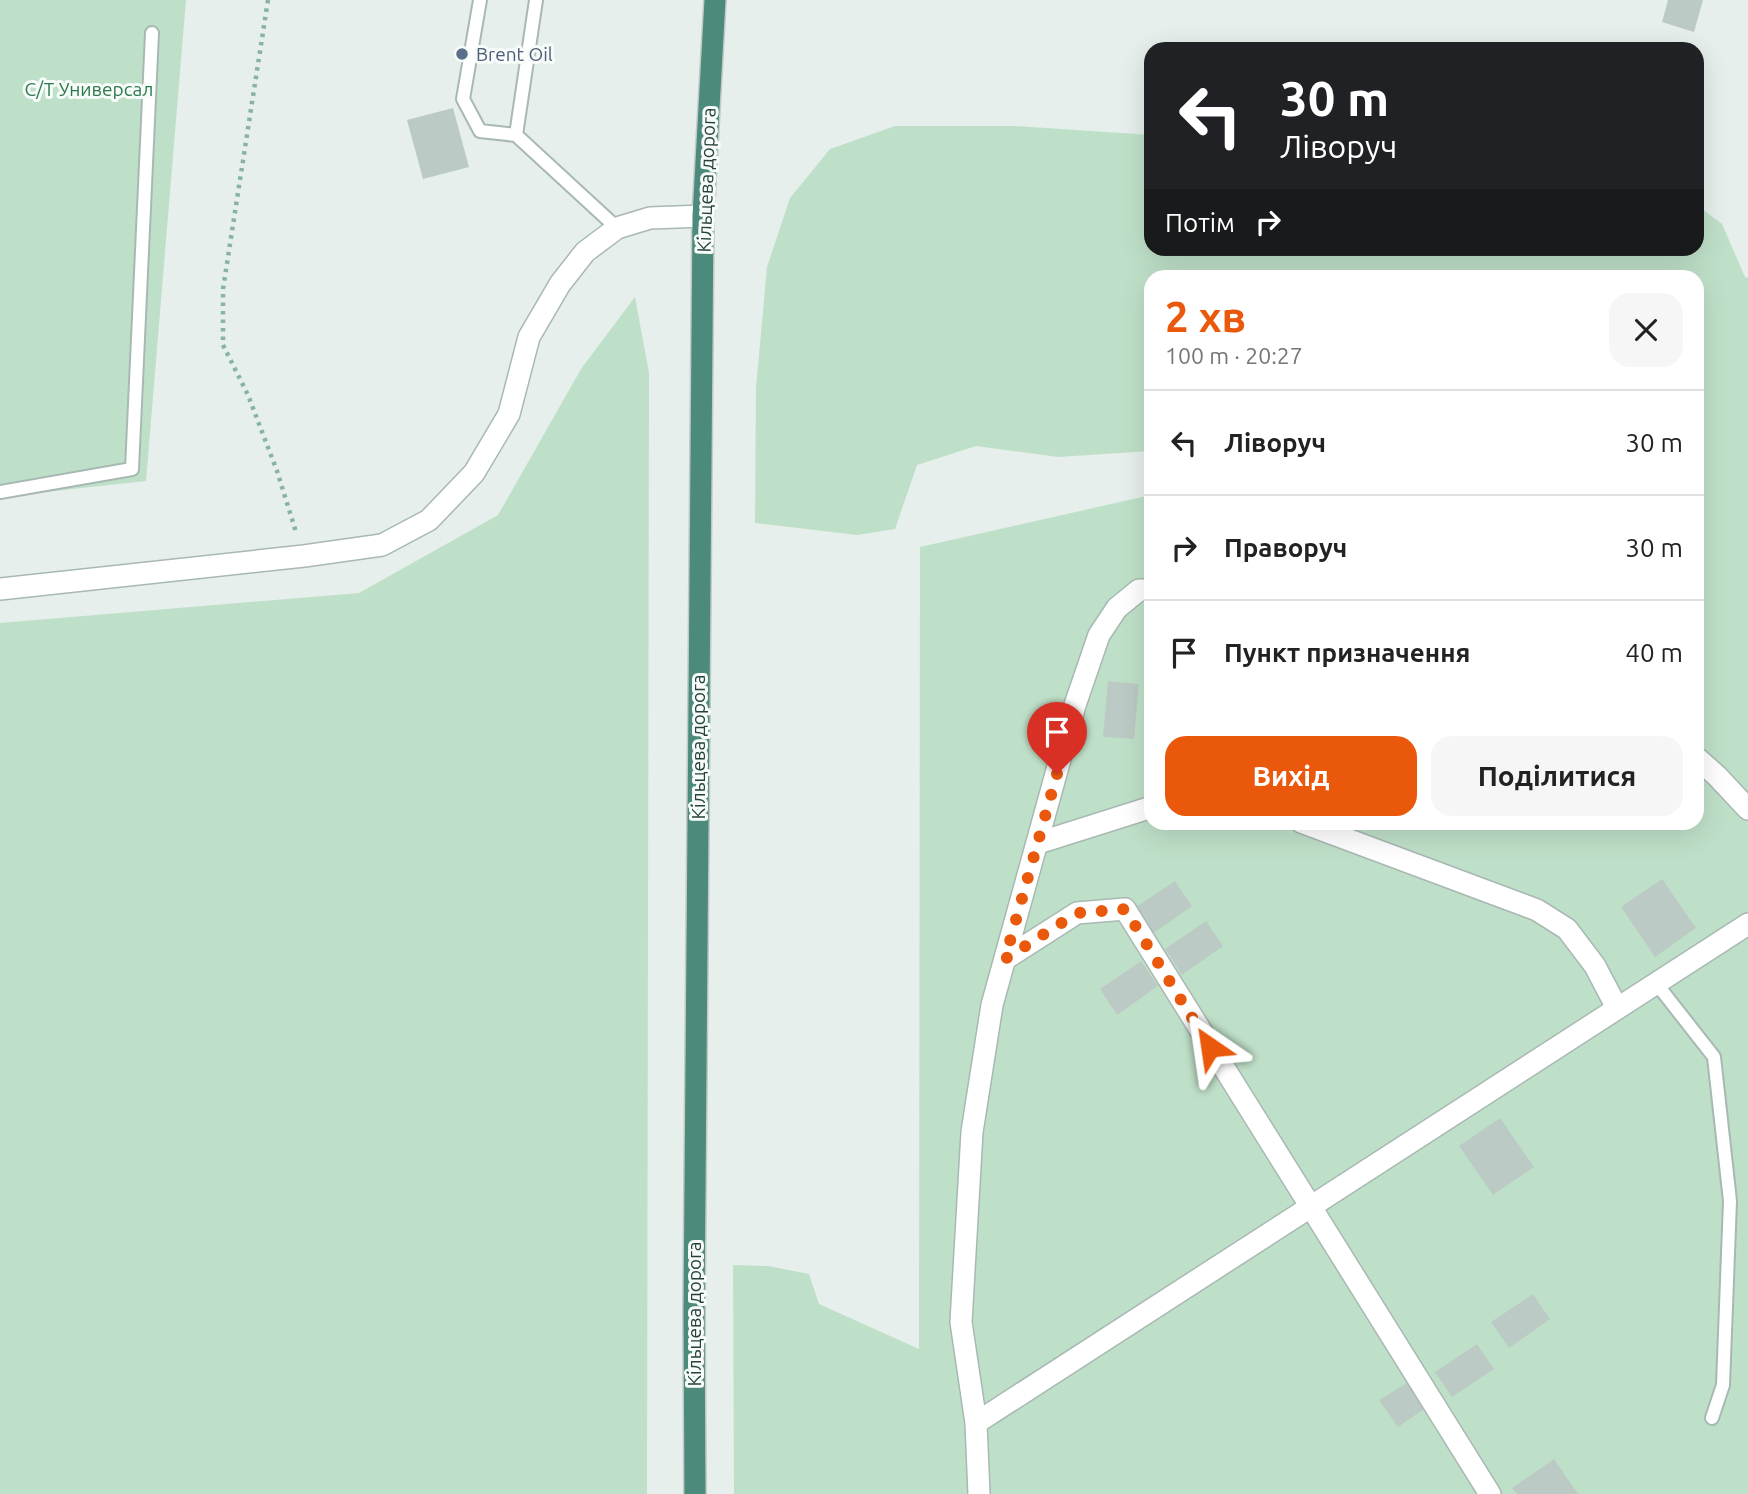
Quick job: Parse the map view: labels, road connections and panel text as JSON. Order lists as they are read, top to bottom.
{
  "streets": {
    "highway": ["Кільцева дорога"]
  },
  "parks": ["С/Т Универсал"],
  "places": ["Brent Oil"],
  "page": {
    "turn": ["30 m", "Ліворуч"],
    "then": "Потім",
    "heading": ["2 хв", "100 m · 20:27"],
    "list": [
      {
        "name": "Ліворуч",
        "value": "30 m"
      },
      {
        "name": "Праворуч",
        "value": "30 m"
      },
      {
        "name": "Пункт призначення",
        "value": "40 m"
      }
    ],
    "buttons": ["Вихід", "Поділитися"]
  }
}
